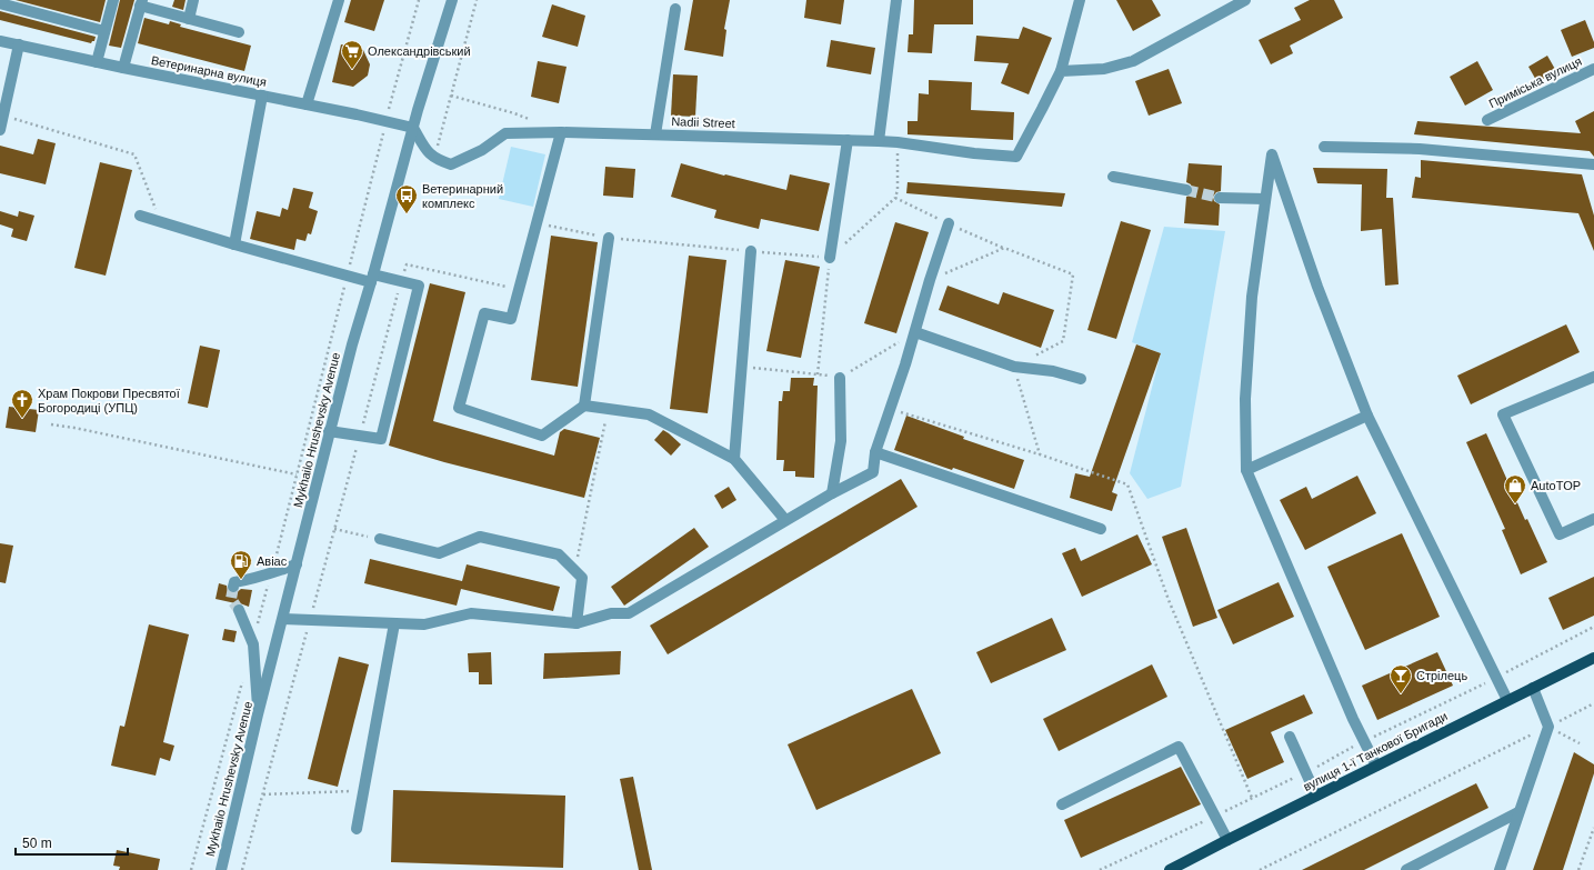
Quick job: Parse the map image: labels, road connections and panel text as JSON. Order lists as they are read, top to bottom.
{
  "streets": {
    "main road": ["вулиця 1-ї Танкової Бригади"],
    "street": [
      "Ветеринарна вулиця",
      "Приміська вулиця",
      "Nadii Street",
      "Mykhailo Hrushevsky Avenue"
    ]
  },
  "crossings": [
    ["Ветеринарна вулиця", "Mykhailo Hrushevsky Avenue"]
  ],
  "places": {
    "supermarket": ["Олександрівський"],
    "bus stop": ["Ветеринарний комплекс"],
    "church": ["Храм Покрови Пресвятої Богородиці (УПЦ)"],
    "shop": ["AutoTOP"],
    "fuel station": ["Авіас"],
    "bar": ["Стрілець"]
  },
  "scale_bar": "50 m"
}
